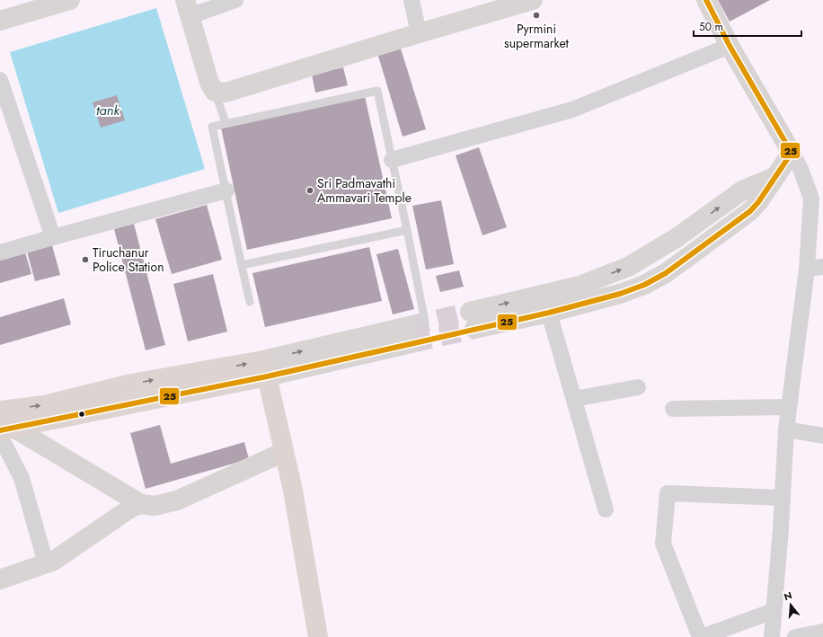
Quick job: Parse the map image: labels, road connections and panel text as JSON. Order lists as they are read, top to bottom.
{
  "water": ["tank"],
  "places": ["Pyrmini supermarket", "Sri Padmavathi Ammavari Temple", "Tiruchanur Police Station"],
  "lines": ["transit line 25"],
  "scale_bar": "50 m",
  "north": "top"
}
